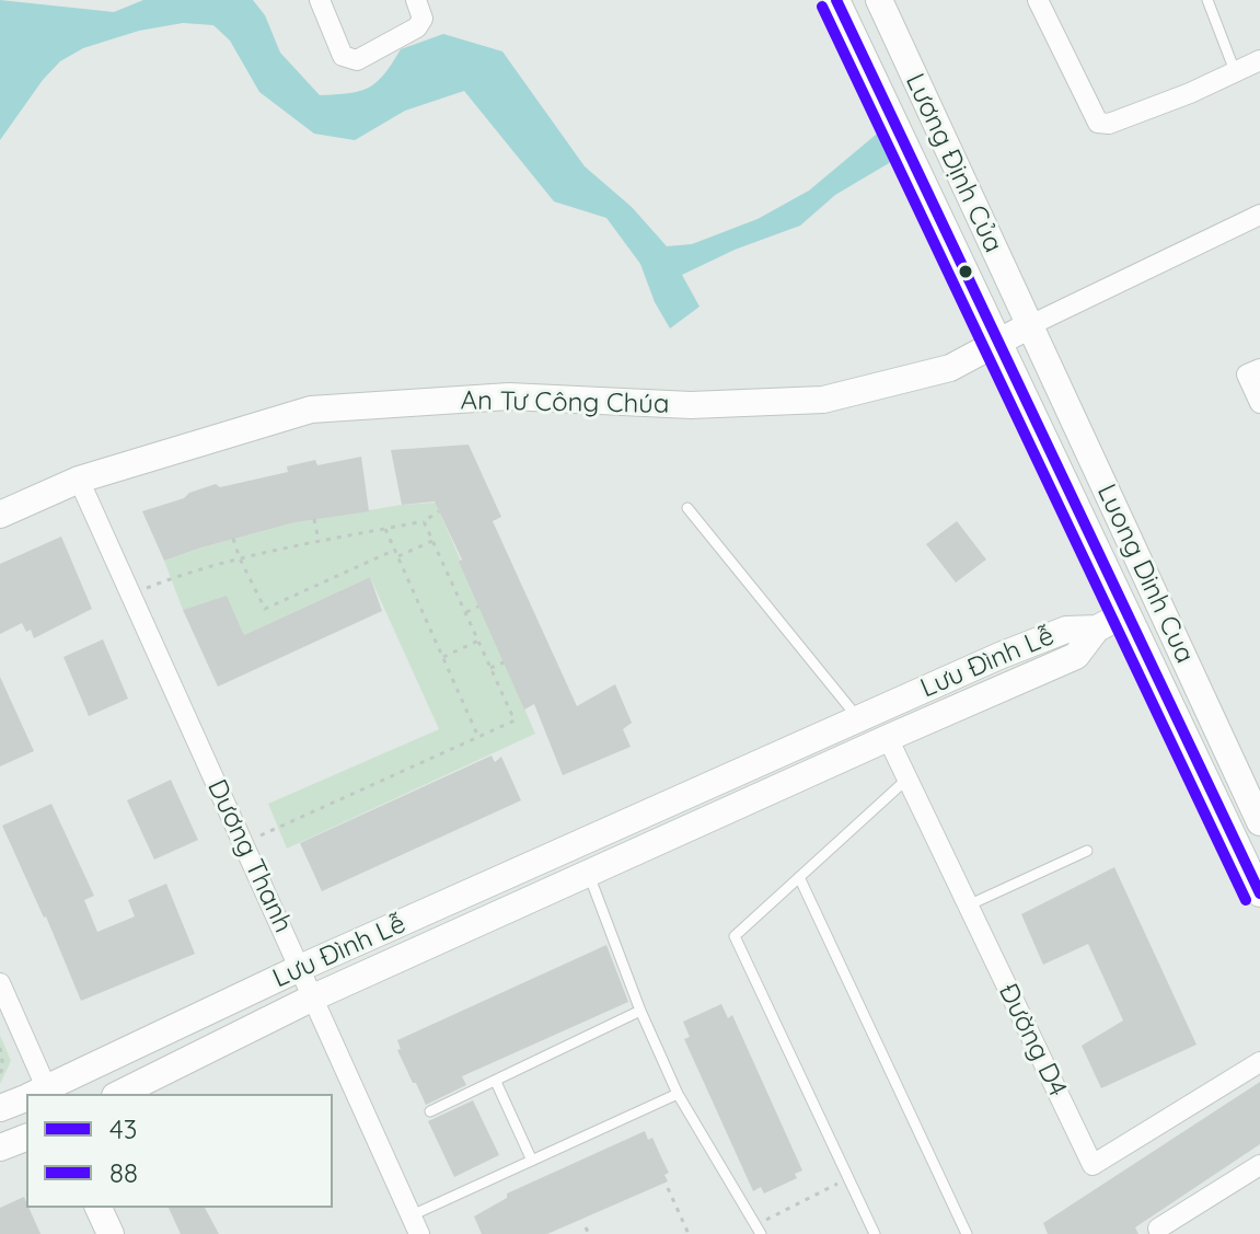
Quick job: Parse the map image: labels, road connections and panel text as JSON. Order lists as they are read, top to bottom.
{
  "streets": {
    "street": [
      "Lương Định Của",
      "An Tư Công Chúa",
      "Luong Dinh Cua",
      "Lưu Đình Lễ",
      "Dương Thanh",
      "Đường D4"
    ]
  },
  "crossings": [
    ["Lương Định Của", "An Tư Công Chúa"],
    ["Lương Định Của", "Luong Dinh Cua"],
    ["An Tư Công Chúa", "Luong Dinh Cua"],
    ["An Tư Công Chúa", "Dương Thanh"],
    ["Lưu Đình Lễ", "Dương Thanh"],
    ["Lưu Đình Lễ", "Đường D4"]
  ],
  "lines": ["transit line 43", "transit line 88"],
  "legend": ["43", "88"]
}
